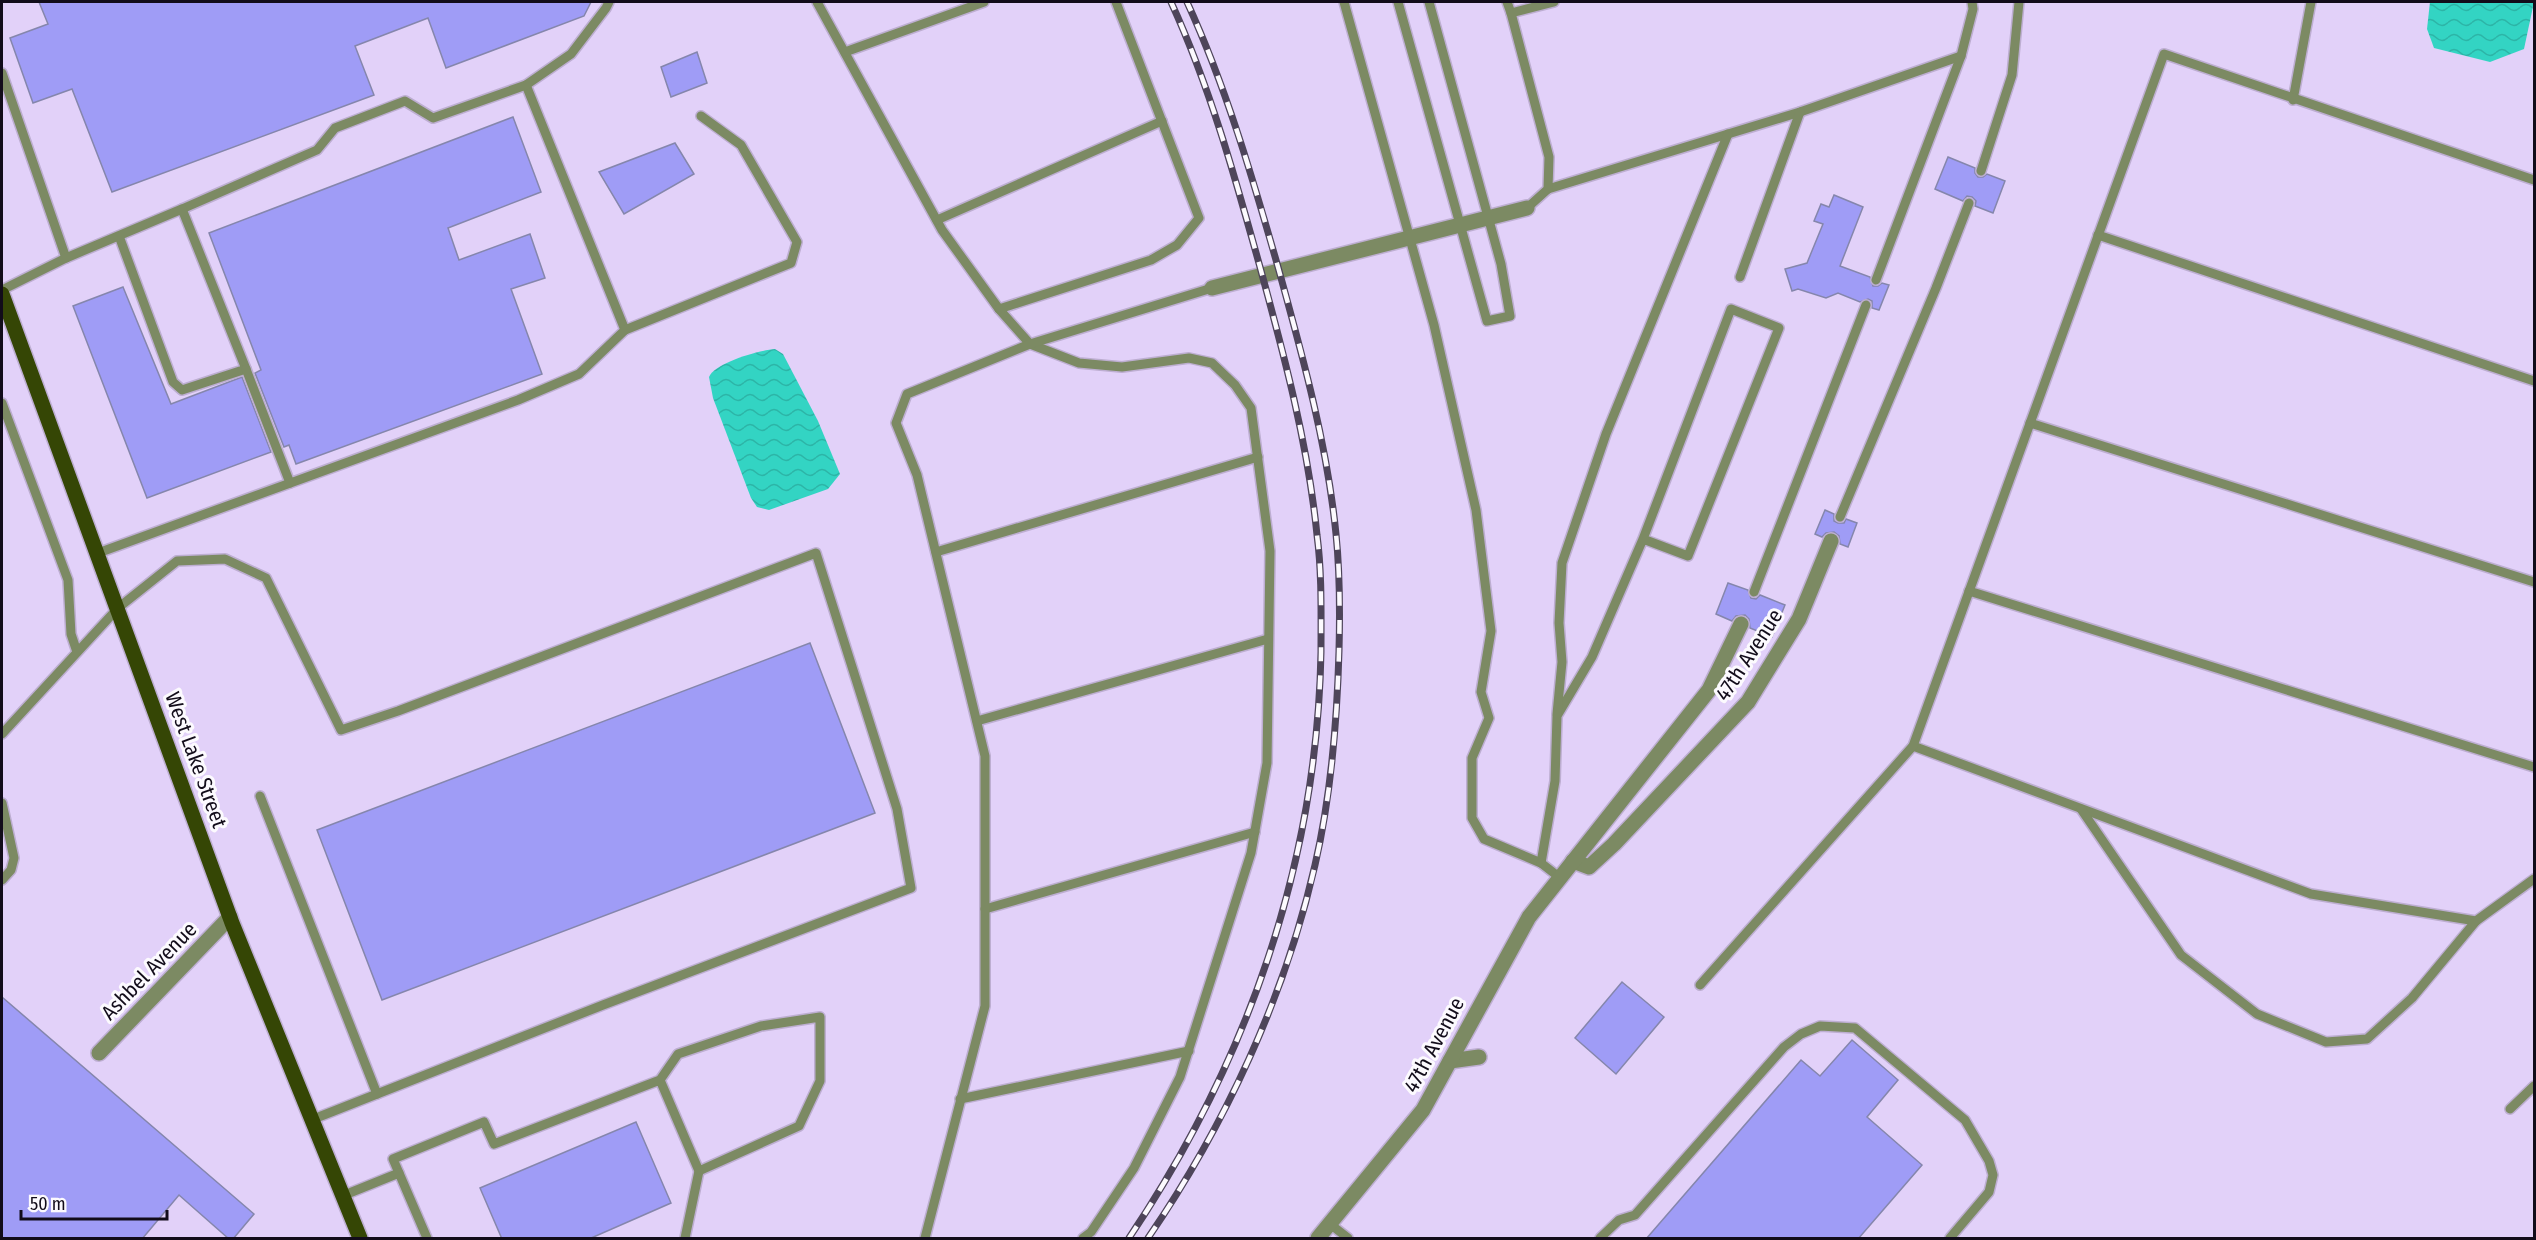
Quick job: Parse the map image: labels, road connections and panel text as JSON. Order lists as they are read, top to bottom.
{
  "streets": {
    "main road": ["West Lake Street"],
    "street": ["47th Avenue", "Ashbel Avenue"]
  },
  "crossings": [
    ["West Lake Street", "Ashbel Avenue"]
  ],
  "scale_bar": "50 m"
}
